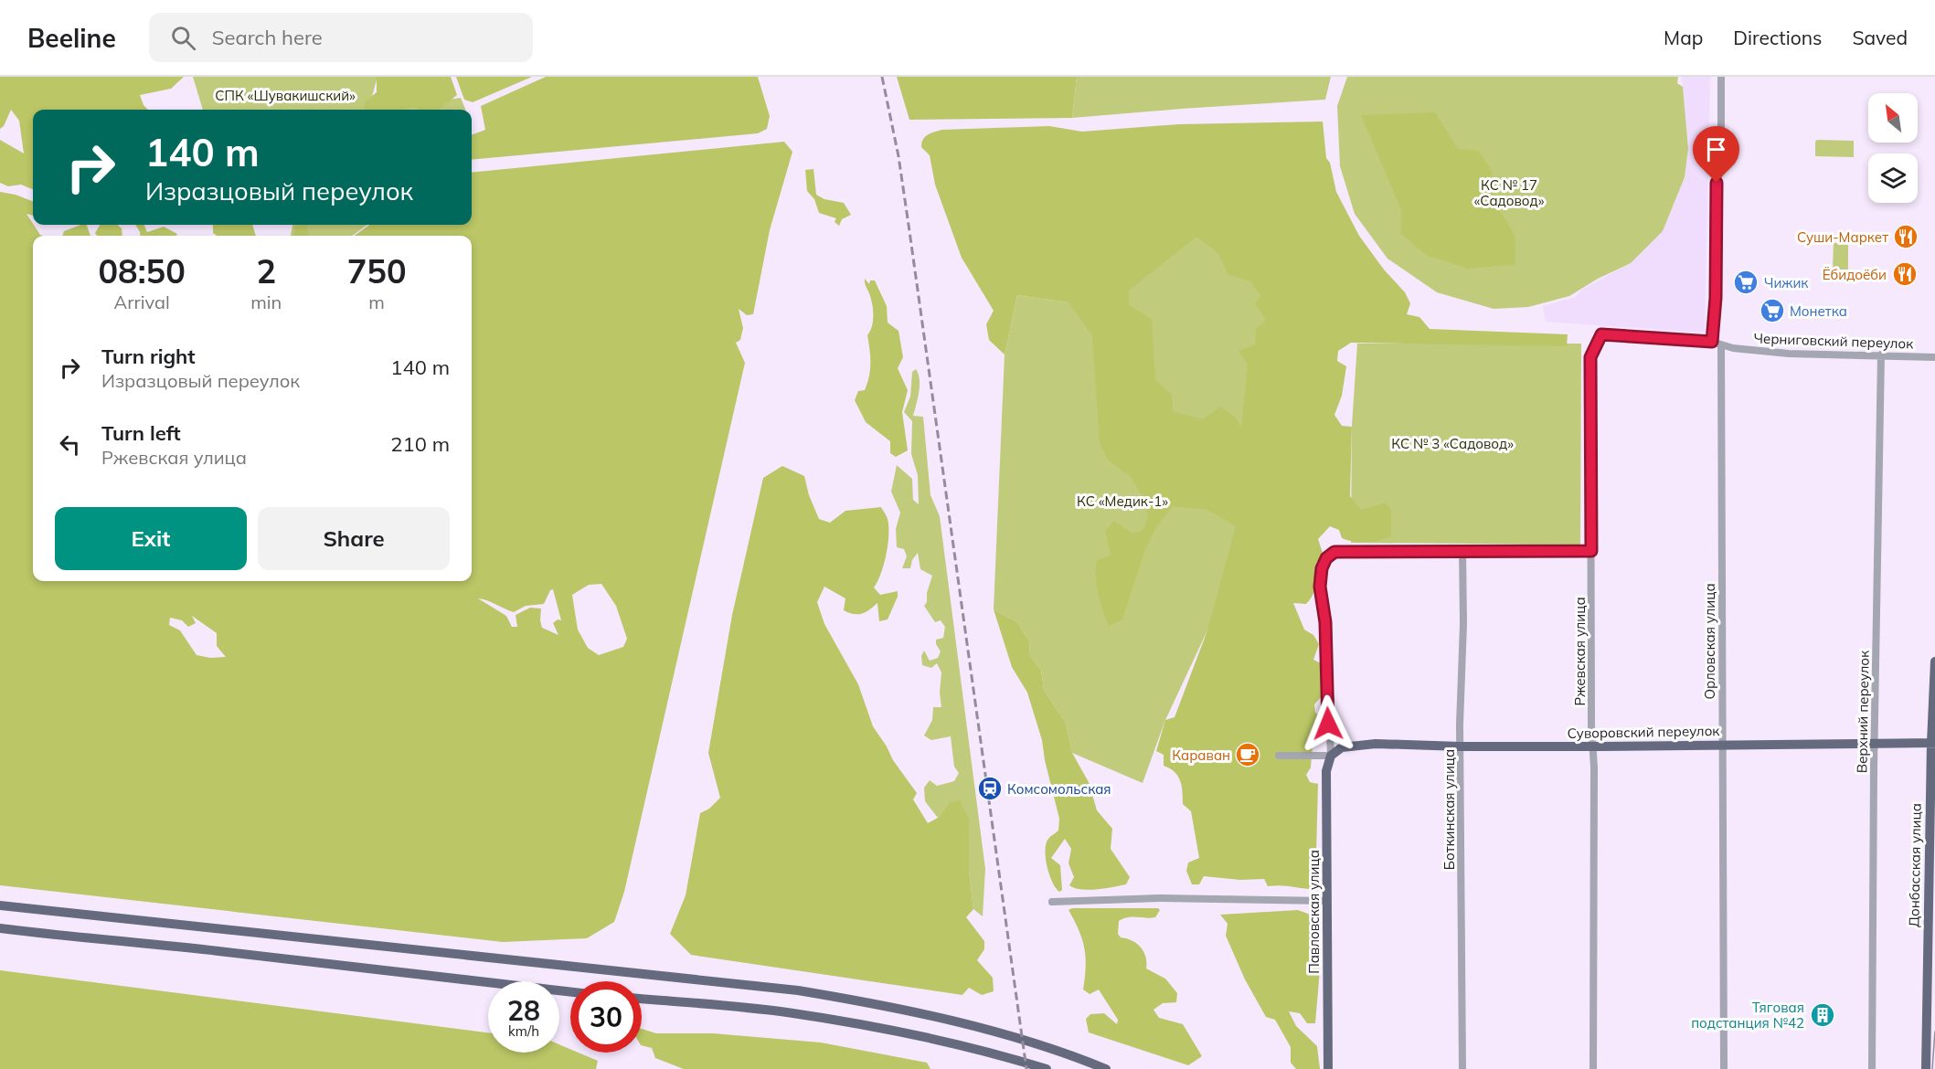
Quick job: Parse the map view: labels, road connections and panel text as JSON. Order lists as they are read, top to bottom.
{
  "streets": {
    "main road": ["Суворовский переулок", "Донбасская улица", "Павловская улица"],
    "street": [
      "Черниговский переулок",
      "Орловская улица",
      "Ржевская улица",
      "Верхний переулок",
      "Боткинская улица"
    ]
  },
  "crossings": [
    ["Черниговский переулок", "Орловская улица"],
    ["Черниговский переулок", "Ржевская улица"],
    ["Черниговский переулок", "Верхний переулок"],
    ["Орловская улица", "Суворовский переулок"],
    ["Ржевская улица", "Суворовский переулок"],
    ["Верхний переулок", "Суворовский переулок"],
    ["Суворовский переулок", "Боткинская улица"],
    ["Суворовский переулок", "Донбасская улица"],
    ["Суворовский переулок", "Павловская улица"],
    ["Боткинская улица", "Павловская улица"]
  ],
  "parks": [
    "СПК «Шувакишский»",
    "КС № 17 «Садовод»",
    "КС № 3 «Садовод»",
    "КС «Медик-1»"
  ],
  "places": {
    "restaurant": ["Суши-Маркет", "Ёбидоёби"],
    "supermarket": ["Чижик", "Монетка"],
    "cafe": ["Караван"],
    "station": ["Комсомольская"],
    "building": ["Тяговая подстанция №42"]
  },
  "north": "top left",
  "page": {
    "header": "Beeline",
    "search": "Search here",
    "nav": ["Map", "Directions", "Saved"],
    "turn": ["140 m", "Изразцовый переулок"],
    "eta": [
      "08:50",
      "Arrival",
      "2",
      "min",
      "750",
      "m"
    ],
    "list": [
      {
        "name": "Turn right",
        "note": "Изразцовый переулок",
        "value": "140 m"
      },
      {
        "name": "Turn left",
        "note": "Ржевская улица",
        "value": "210 m"
      }
    ],
    "buttons": ["Exit", "Share"],
    "speed": "28 km/h",
    "limit": "30"
  }
}
